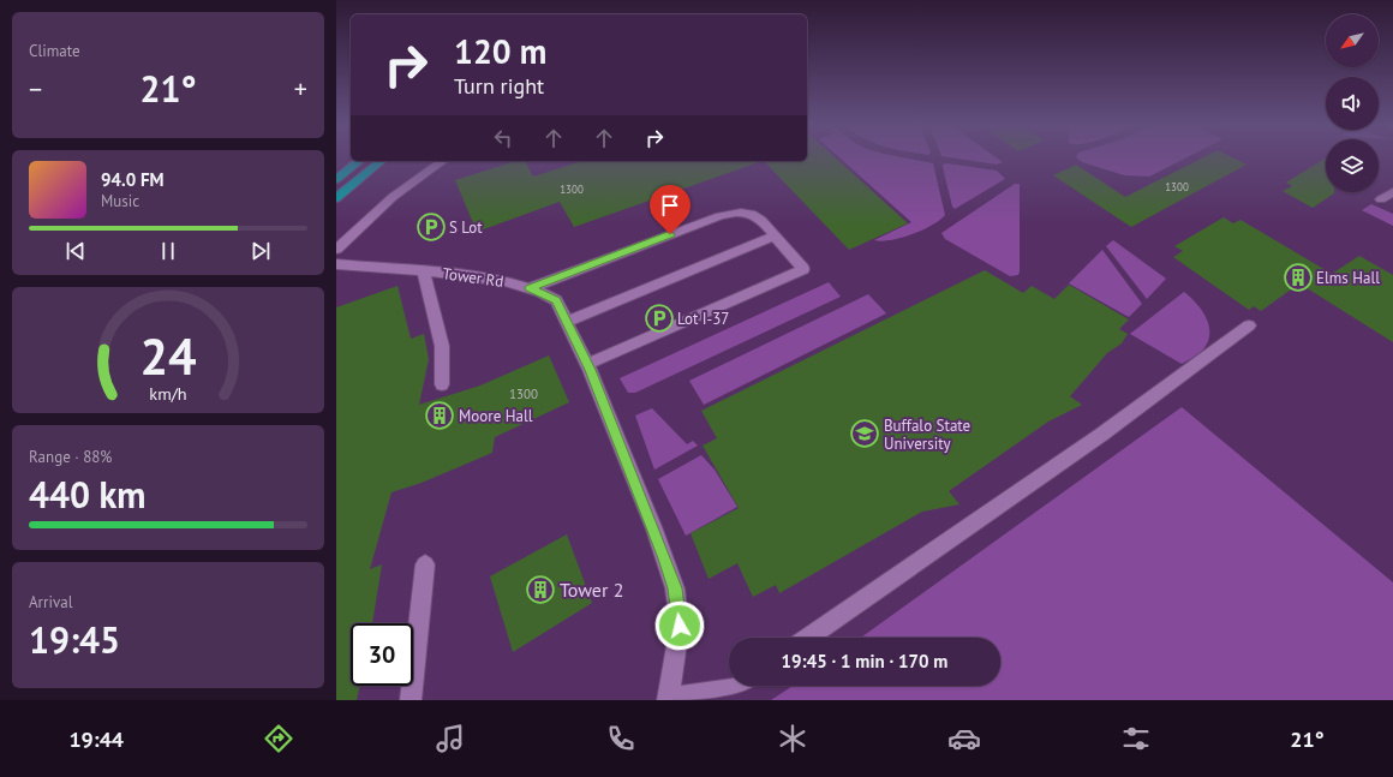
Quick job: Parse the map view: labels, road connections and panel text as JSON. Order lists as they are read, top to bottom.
{
  "streets": {
    "street": ["Tower Rd"]
  },
  "places": {
    "parking": ["S Lot", "Lot I-37"],
    "building": ["Elms Hall", "Moore Hall", "Tower 2"],
    "school or university": ["Buffalo State University"]
  },
  "house_numbers": ["1300", "1300", "1300"],
  "north": "bottom left",
  "page": {
    "tile": [
      "Climate",
      ["Range · 88%", "440 km"],
      ["Arrival", "19:45"]
    ],
    "turn": ["120 m", "Turn right"],
    "heat": ["−", "21°", "+"],
    "song": ["94.0 FM", "Music"],
    "limit": "30",
    "trip": "19:45 · 1 min · 170 m",
    "tabs": ["19:44", "21°"],
    "gauge": ["24", "km/h"]
  }
}
